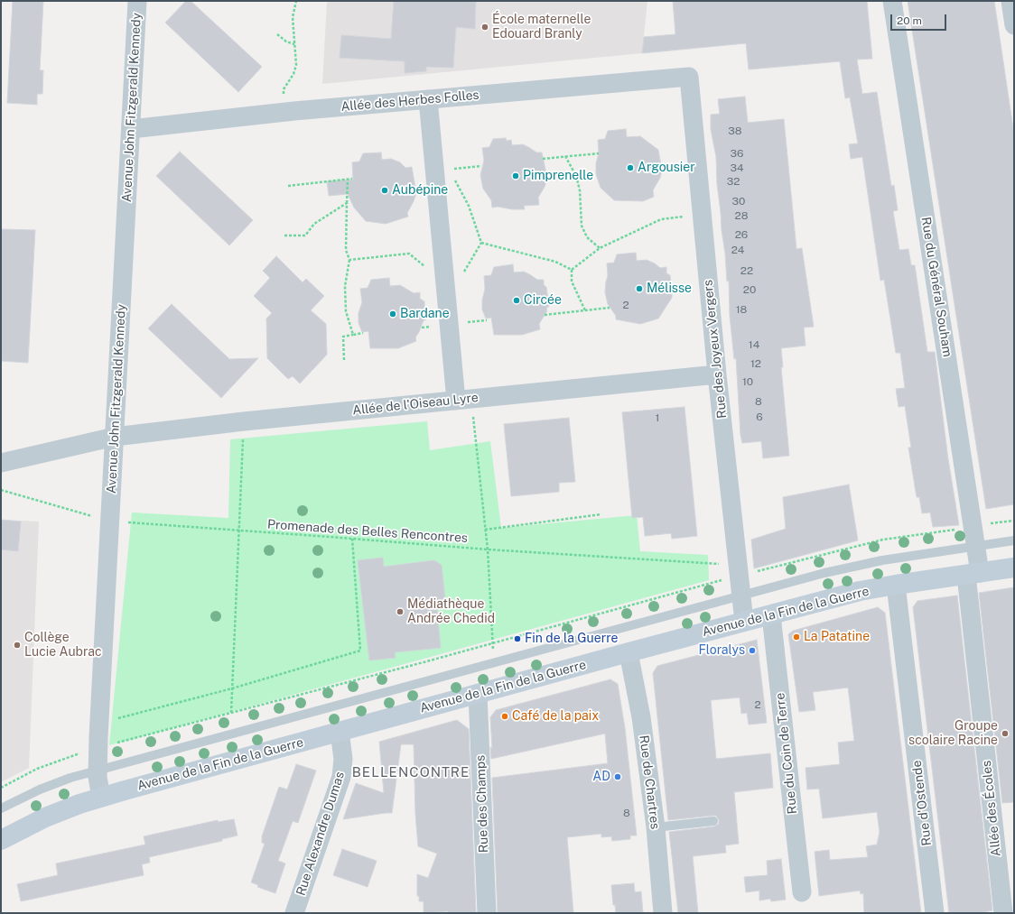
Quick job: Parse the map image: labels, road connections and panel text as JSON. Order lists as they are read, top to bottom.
{
  "streets": {
    "main road": ["Avenue de la Fin de la Guerre"],
    "street": [
      "Allée des Herbes Folles",
      "Avenue John Fitzgerald Kennedy",
      "Rue du Général Souham",
      "Rue des Joyeux Vergers",
      "Allée de l'Oiseau Lyre",
      "Rue du Coin de Terre",
      "Rue de Chartres",
      "Rue d'Ostende",
      "Rue des Champs",
      "Allée des Écoles",
      "Rue Alexandre Dumas"
    ],
    "path": ["Promenade des Belles Rencontres"]
  },
  "crossings": [
    ["Allée des Herbes Folles", "Avenue John Fitzgerald Kennedy"],
    ["Allée des Herbes Folles", "Rue des Joyeux Vergers"],
    ["Avenue John Fitzgerald Kennedy", "Allée de l'Oiseau Lyre"],
    ["Avenue John Fitzgerald Kennedy", "Promenade des Belles Rencontres"],
    ["Avenue John Fitzgerald Kennedy", "Avenue de la Fin de la Guerre"],
    ["Rue du Général Souham", "Avenue de la Fin de la Guerre"],
    ["Rue du Général Souham", "Allée des Écoles"],
    ["Rue des Joyeux Vergers", "Allée de l'Oiseau Lyre"],
    ["Rue des Joyeux Vergers", "Promenade des Belles Rencontres"],
    ["Rue des Joyeux Vergers", "Avenue de la Fin de la Guerre"],
    ["Avenue de la Fin de la Guerre", "Rue du Coin de Terre"],
    ["Avenue de la Fin de la Guerre", "Rue de Chartres"],
    ["Avenue de la Fin de la Guerre", "Rue d'Ostende"],
    ["Avenue de la Fin de la Guerre", "Rue des Champs"],
    ["Avenue de la Fin de la Guerre", "Allée des Écoles"],
    ["Avenue de la Fin de la Guerre", "Rue Alexandre Dumas"]
  ],
  "districts": ["BELLENCONTRE"],
  "places": [
    "École maternelle Edouard Branly",
    "Argousier",
    "Pimprenelle",
    "Aubépine",
    "Mélisse",
    "Circée",
    "Bardane",
    "Médiathèque Andrée Chedid",
    "La Patatine",
    "Fin de la Guerre",
    "Collège Lucie Aubrac",
    "Floralys",
    "Café de la paix",
    "Groupe scolaire Racine",
    "AD"
  ],
  "house_numbers": [
    "38",
    "36",
    "34",
    "32",
    "30",
    "28",
    "26",
    "24",
    "22",
    "20",
    "2",
    "18",
    "14",
    "12",
    "10",
    "8",
    "6",
    "1",
    "2",
    "8"
  ],
  "scale_bar": "20 m"
}
